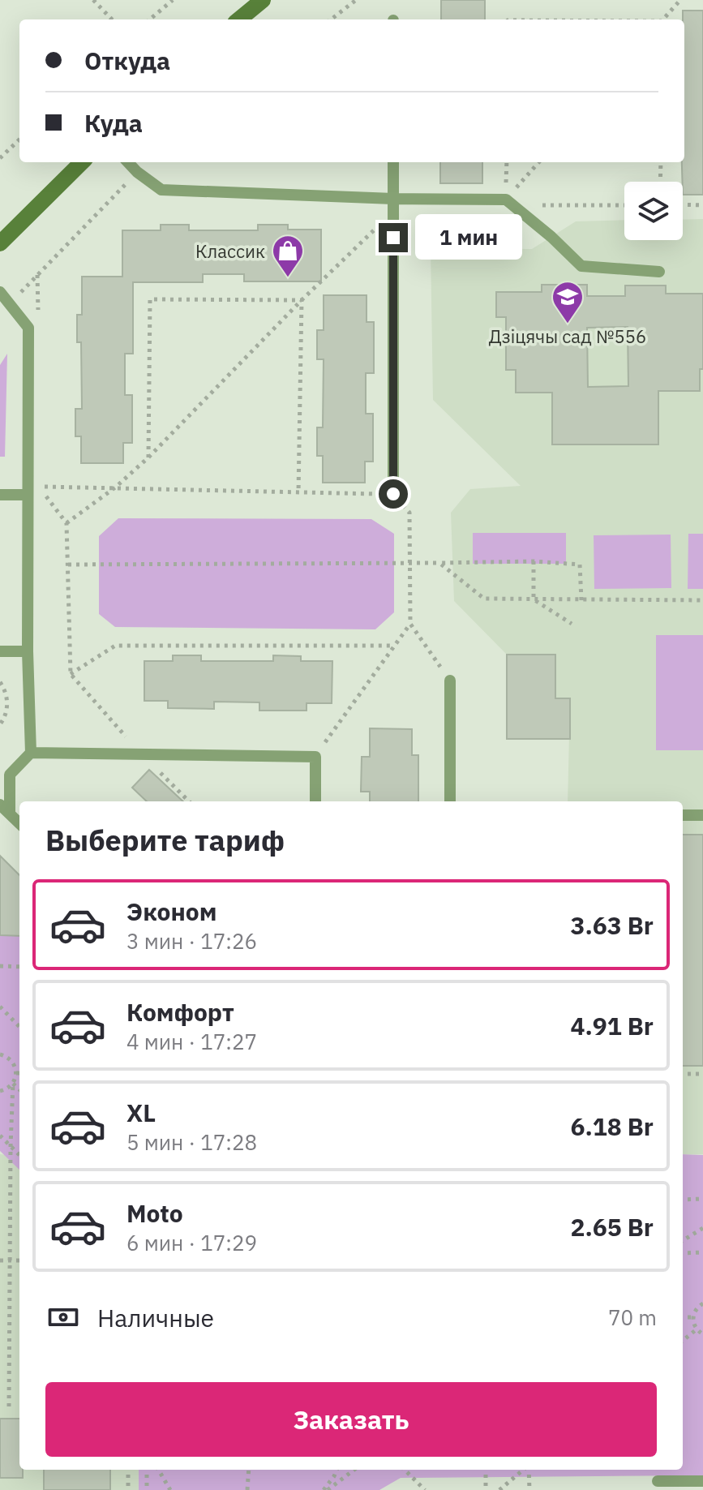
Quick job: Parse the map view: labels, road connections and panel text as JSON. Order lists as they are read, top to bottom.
{
  "places": {
    "shop": ["Классик"],
    "school or university": ["Дзіцячы сад №556"]
  },
  "page": {
    "banner": ["Откуда", "Куда"],
    "bubble": "1 мин",
    "heading": "Выберите тариф",
    "list": [
      {
        "name": "Эконом",
        "note": "3 мин · 17:26",
        "value": "3.63 Br"
      },
      {
        "name": "Комфорт",
        "note": "4 мин · 17:27",
        "value": "4.91 Br"
      },
      {
        "name": "XL",
        "note": "5 мин · 17:28",
        "value": "6.18 Br"
      },
      {
        "name": "Moto",
        "note": "6 мин · 17:29",
        "value": "2.65 Br"
      }
    ],
    "pay": ["Наличные", "70 m"],
    "buttons": "Заказать"
  }
}
